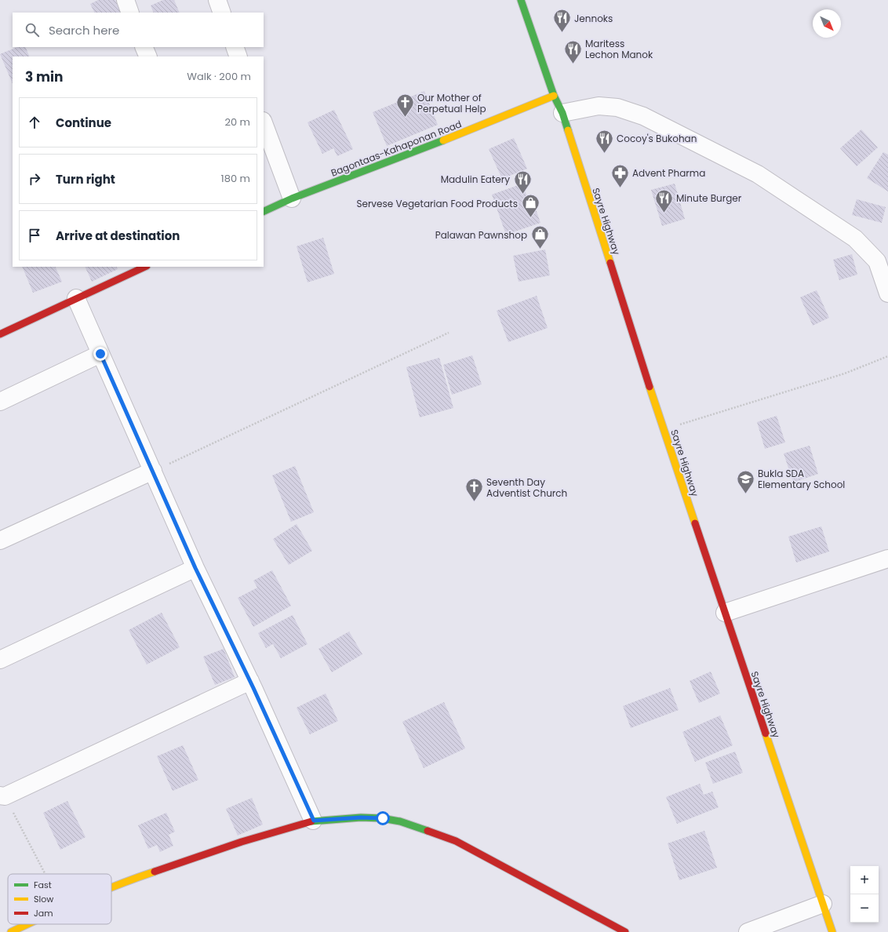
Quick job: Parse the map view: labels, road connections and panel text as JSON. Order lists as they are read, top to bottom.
{
  "streets": {
    "main road": ["Bagontaas-Kahaponan Road", "Sayre Highway"]
  },
  "crossings": [
    ["Bagontaas-Kahaponan Road", "Sayre Highway"]
  ],
  "places": {
    "restaurant": [
      "Jennoks",
      "Maritess Lechon Manok",
      "Cocoy's Bukohan",
      "Madulin Eatery",
      "Minute Burger"
    ],
    "church": ["Our Mother of Perpetual Help", "Seventh Day Adventist Church"],
    "pharmacy": ["Advent Pharma"],
    "shop": ["Servese Vegetarian Food Products", "Palawan Pawnshop"],
    "school or university": ["Bukla SDA Elementary School"]
  },
  "legend": ["Fast", "Slow", "Jam"],
  "north": "bottom right",
  "page": {
    "search": "Search here",
    "heading": ["3 min", "Walk · 200 m"],
    "list": [
      ["Continue", "20 m"],
      ["Turn right", "180 m"],
      "Arrive at destination"
    ],
    "map_buttons": ["+", "−"]
  }
}
